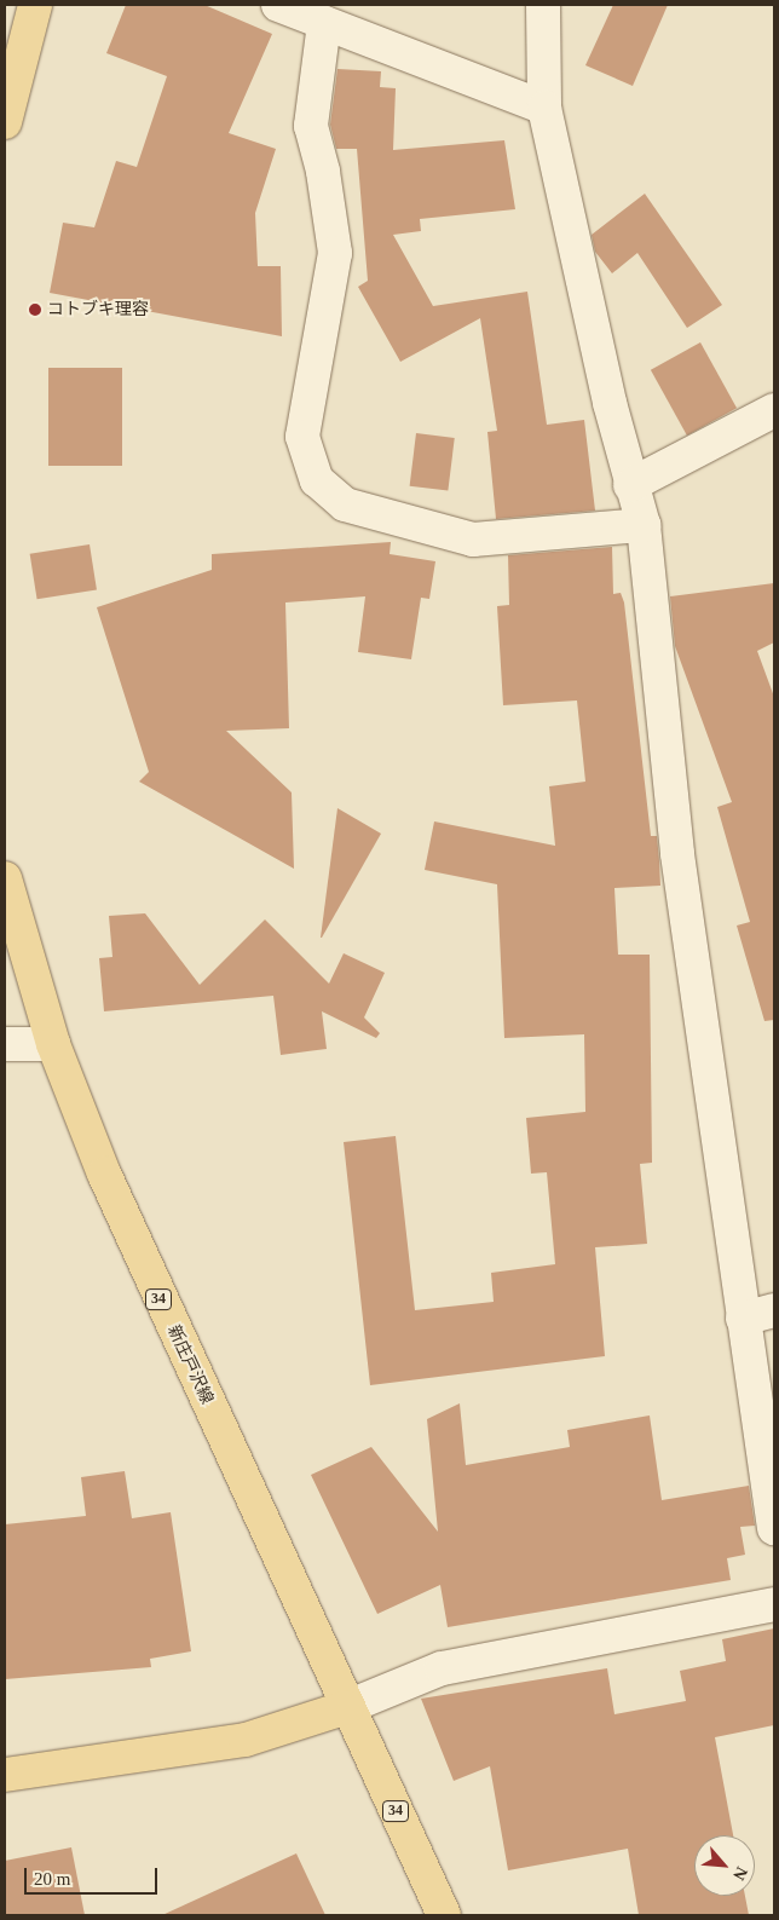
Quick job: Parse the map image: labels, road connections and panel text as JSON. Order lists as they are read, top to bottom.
{
  "streets": {
    "main road": ["34", "新庄戸沢線"]
  },
  "places": ["コトブキ理容"],
  "scale_bar": "20 m",
  "north": "bottom right"
}
